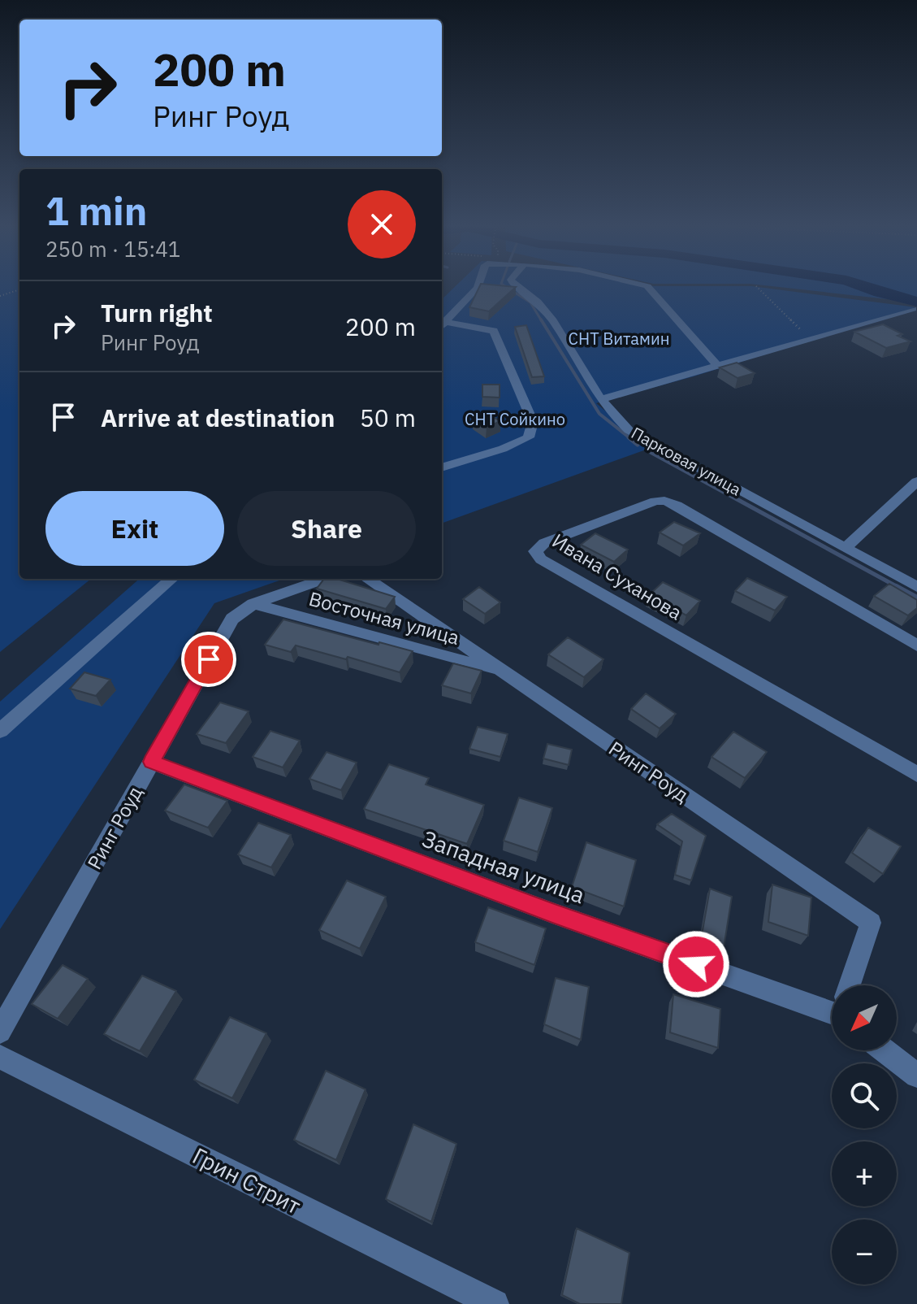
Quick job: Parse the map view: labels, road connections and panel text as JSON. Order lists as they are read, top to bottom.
{
  "streets": {
    "street": [
      "Парковая улица",
      "Ивана Суханова",
      "Восточная улица",
      "Ринг Роуд",
      "Западная улица",
      "Грин Стрит"
    ]
  },
  "crossings": [
    ["Восточная улица", "Ринг Роуд"],
    ["Ринг Роуд", "Западная улица"]
  ],
  "parks": ["СНТ Витамин", "СНТ Сойкино"],
  "north": "bottom left",
  "page": {
    "turn": ["200 m", "Ринг Роуд"],
    "heading": ["1 min", "250 m · 15:41"],
    "list": [
      {
        "name": "Turn right",
        "note": "Ринг Роуд",
        "value": "200 m"
      },
      {
        "name": "Arrive at destination",
        "value": "50 m"
      }
    ],
    "buttons": ["Exit", "Share"],
    "map_buttons": ["+", "−"]
  }
}
